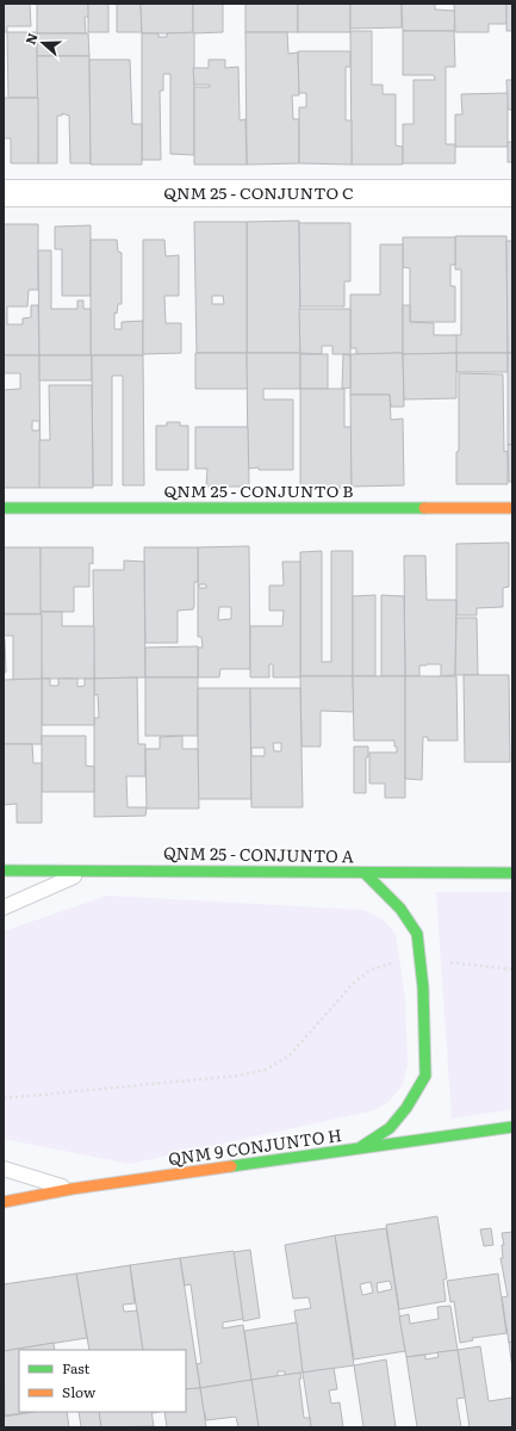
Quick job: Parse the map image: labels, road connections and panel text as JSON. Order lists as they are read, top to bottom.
{
  "streets": {
    "main road": ["QNM 25 - CONJUNTO B", "QNM 25 - CONJUNTO A", "QNM 9 CONJUNTO H"],
    "street": ["QNM 25 - CONJUNTO C"]
  },
  "legend": ["Fast", "Slow"],
  "north": "left"
}
